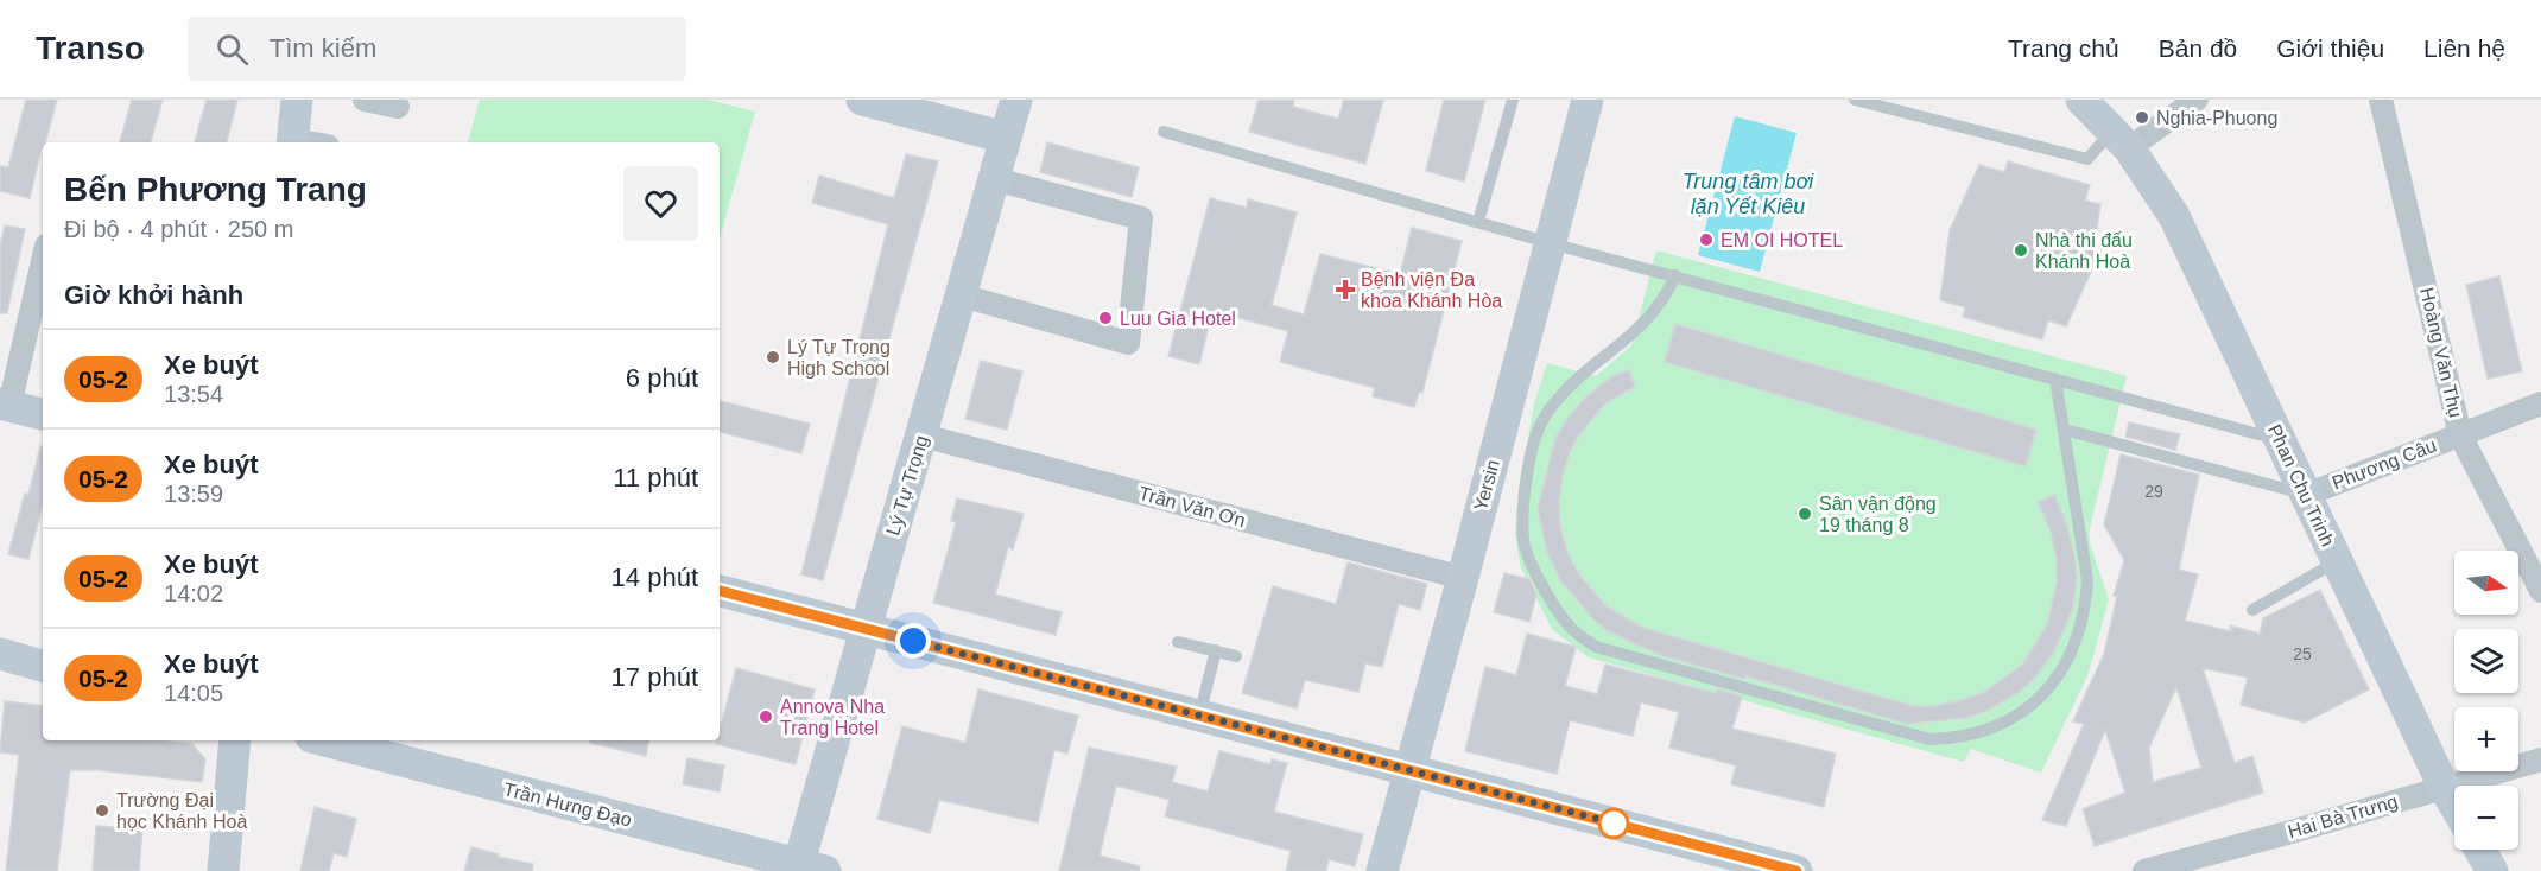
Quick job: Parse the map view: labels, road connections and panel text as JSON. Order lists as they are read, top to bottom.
{
  "streets": {
    "street": [
      "Hoàng Văn Thụ",
      "Phương Câu",
      "Lý Tự Trọng",
      "Yersin",
      "Phan Chu Trinh",
      "Trần Văn Ơn",
      "Trần Hưng Đạo",
      "Hai Bà Trưng"
    ]
  },
  "crossings": [
    ["Hoàng Văn Thụ", "Phương Câu"],
    ["Phương Câu", "Phan Chu Trinh"],
    ["Lý Tự Trọng", "Trần Văn Ơn"],
    ["Lý Tự Trọng", "Trần Hưng Đạo"],
    ["Yersin", "Trần Văn Ơn"],
    ["Phan Chu Trinh", "Hai Bà Trưng"]
  ],
  "water": ["Trung tâm bơi lặn Yết Kiêu"],
  "places": {
    "other": [
      "Nghia-Phuong",
      "EM OI HOTEL",
      "Nhà thi đấu Khánh Hoà",
      "Luu Gia Hotel",
      "Lý Tự Trọng High School",
      "Sân vận động 19 tháng 8",
      "Annova Nha Trang Hotel",
      "Trường Đại học Khánh Hoà"
    ],
    "health": ["Bệnh viện Đa khoa Khánh Hòa"]
  },
  "lines": ["bus line 05-2"],
  "house_numbers": ["29", "25"],
  "north": "right",
  "page": {
    "header": "Transo",
    "search": "Tìm kiếm",
    "nav": [
      "Trang chủ",
      "Bản đồ",
      "Giới thiệu",
      "Liên hệ"
    ],
    "heading": [
      ["Bến Phương Trang", "Đi bộ · 4 phút · 250 m"],
      "Giờ khởi hành"
    ],
    "list": [
      {
        "mark": "05-2",
        "name": "Xe buýt",
        "note": "13:54",
        "value": "6 phút"
      },
      {
        "mark": "05-2",
        "name": "Xe buýt",
        "note": "13:59",
        "value": "11 phút"
      },
      {
        "mark": "05-2",
        "name": "Xe buýt",
        "note": "14:02",
        "value": "14 phút"
      },
      {
        "mark": "05-2",
        "name": "Xe buýt",
        "note": "14:05",
        "value": "17 phút"
      }
    ],
    "map_buttons": ["+", "−"]
  }
}
